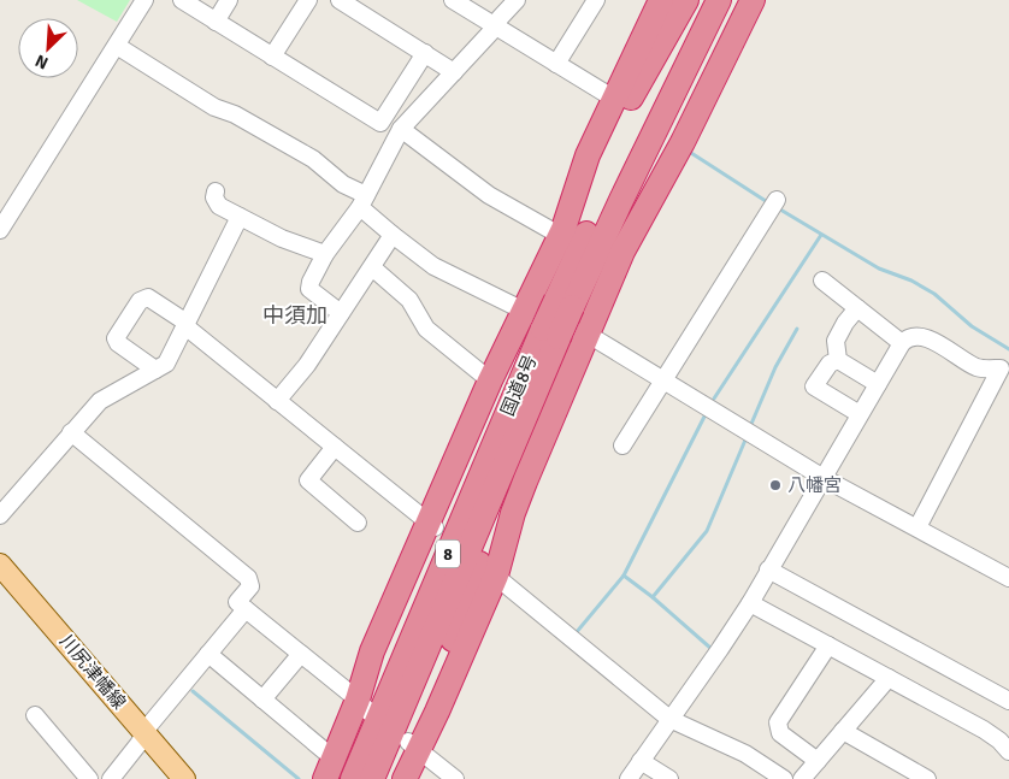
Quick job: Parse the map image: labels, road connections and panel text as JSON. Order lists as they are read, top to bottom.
{
  "streets": {
    "highway": ["国道8号", "8"],
    "main road": ["川尻津幡線"]
  },
  "crossings": [
    ["国道8号", "8"]
  ],
  "districts": ["中須加"],
  "places": ["八幡宮"],
  "north": "bottom left"
}
